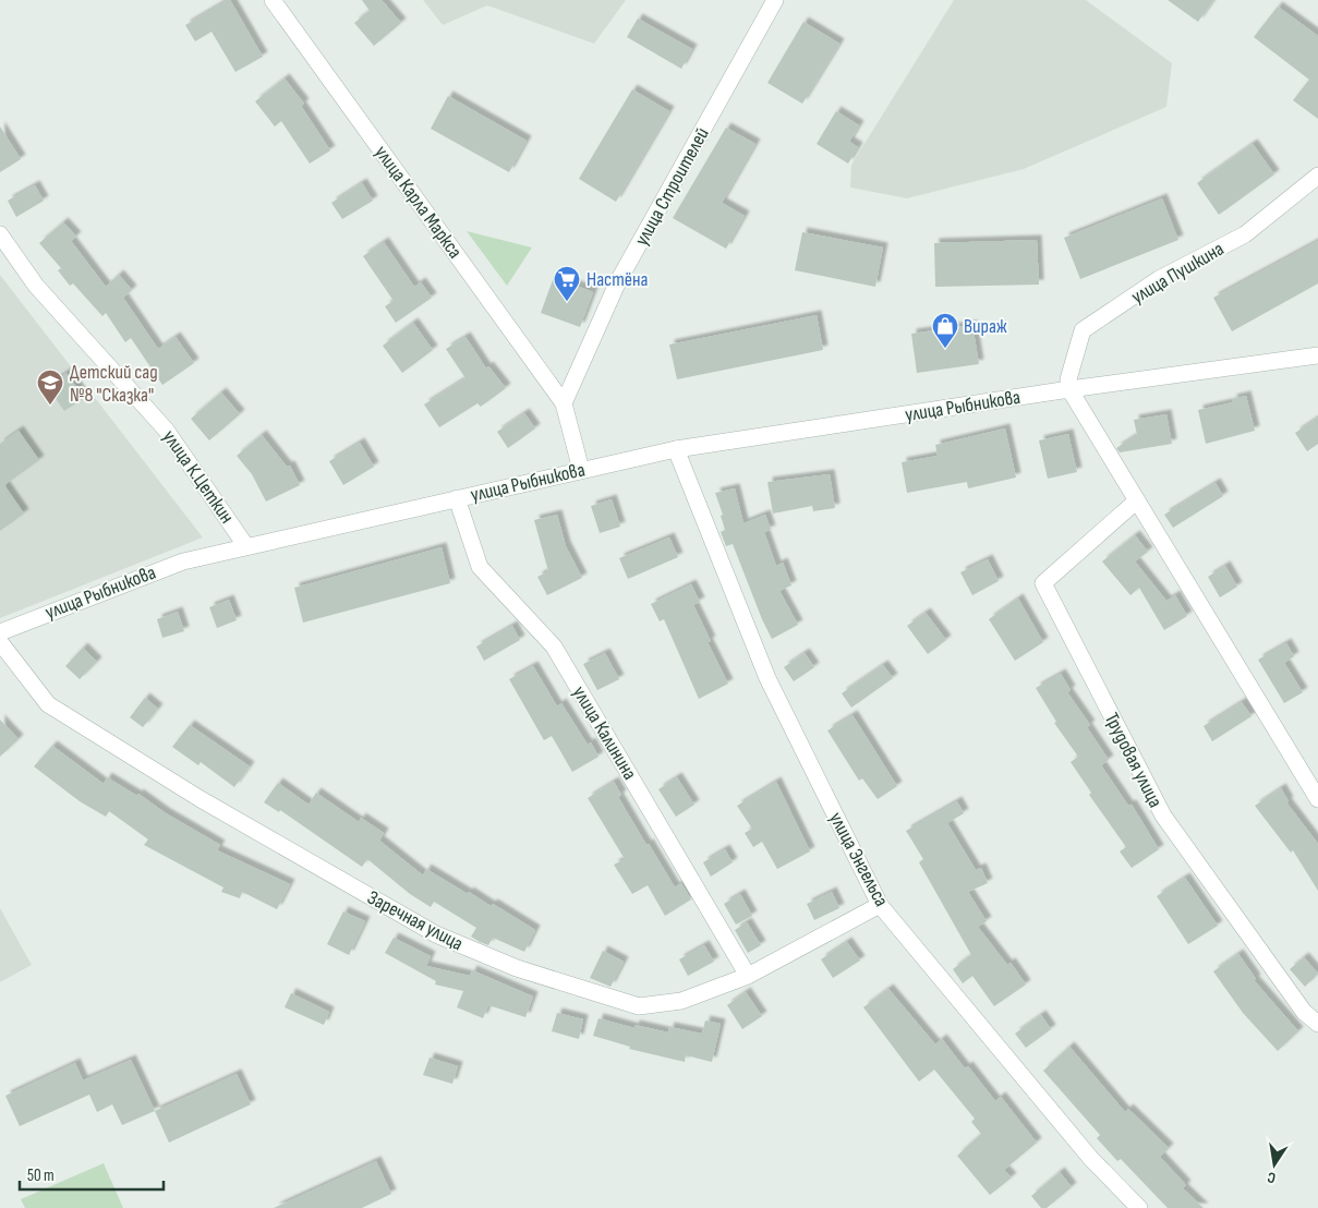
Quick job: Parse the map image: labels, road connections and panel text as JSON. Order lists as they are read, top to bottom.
{
  "streets": {
    "street": [
      "улица Строителей",
      "улица Карла Маркса",
      "улица Пушкина",
      "улица Рыбникова",
      "улица К.Цеткин",
      "улица Калинина",
      "Трудовая улица",
      "улица Энгельса",
      "Заречная улица"
    ]
  },
  "crossings": [
    ["улица Строителей", "улица Карла Маркса"],
    ["улица Пушкина", "улица Рыбникова"],
    ["улица Рыбникова", "улица К.Цеткин"],
    ["улица Рыбникова", "улица Калинина"],
    ["улица Рыбникова", "улица Энгельса"],
    ["улица Калинина", "Заречная улица"],
    ["улица Энгельса", "Заречная улица"]
  ],
  "places": {
    "supermarket": ["Настёна"],
    "shop": ["Вираж"],
    "school or university": ["Детский сад №8 \"Сказка\""]
  },
  "scale_bar": "50 m",
  "north": "bottom"
}
